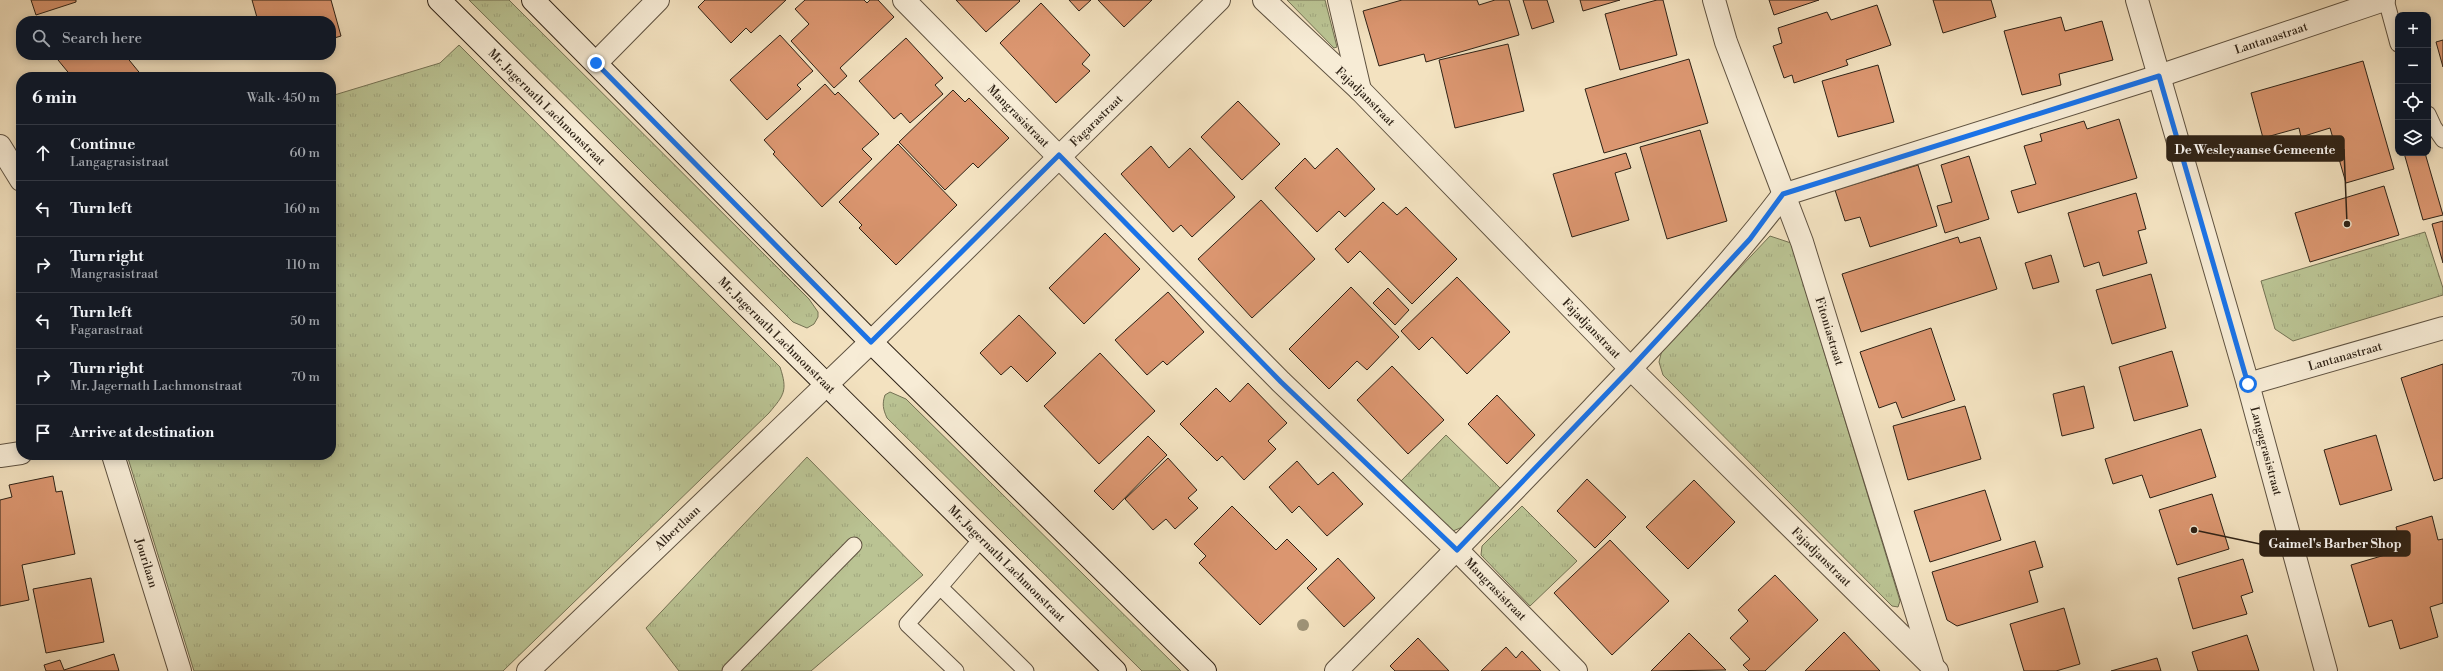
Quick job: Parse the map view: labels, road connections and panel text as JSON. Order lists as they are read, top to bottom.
{
  "streets": {
    "street": [
      "Lantanastraat",
      "Fajadjanstraat",
      "Mr. Jagernath Lachmonstraat",
      "Mangrasistraat",
      "Fagarastraat",
      "Fitoniastraat",
      "Langagrasistraat",
      "Albertlaan",
      "Jourilaan"
    ]
  },
  "crossings": [
    ["Lantanastraat", "Fitoniastraat"],
    ["Lantanastraat", "Langagrasistraat"],
    ["Fajadjanstraat", "Fitoniastraat"],
    ["Mr. Jagernath Lachmonstraat", "Fagarastraat"],
    ["Mr. Jagernath Lachmonstraat", "Albertlaan"],
    ["Mangrasistraat", "Fagarastraat"],
    ["Fagarastraat", "Albertlaan"]
  ],
  "places": ["De Wesleyaanse Gemeente", "Gaimel's Barber Shop"],
  "page": {
    "map_buttons": ["+", "−"],
    "search": "Search here",
    "heading": ["6 min", "Walk · 450 m"],
    "list": [
      ["Continue", "Langagrasistraat", "60 m"],
      ["Turn left", "160 m"],
      ["Turn right", "Mangrasistraat", "110 m"],
      ["Turn left", "Fagarastraat", "50 m"],
      ["Turn right", "Mr. Jagernath Lachmonstraat", "70 m"],
      "Arrive at destination"
    ]
  }
}
